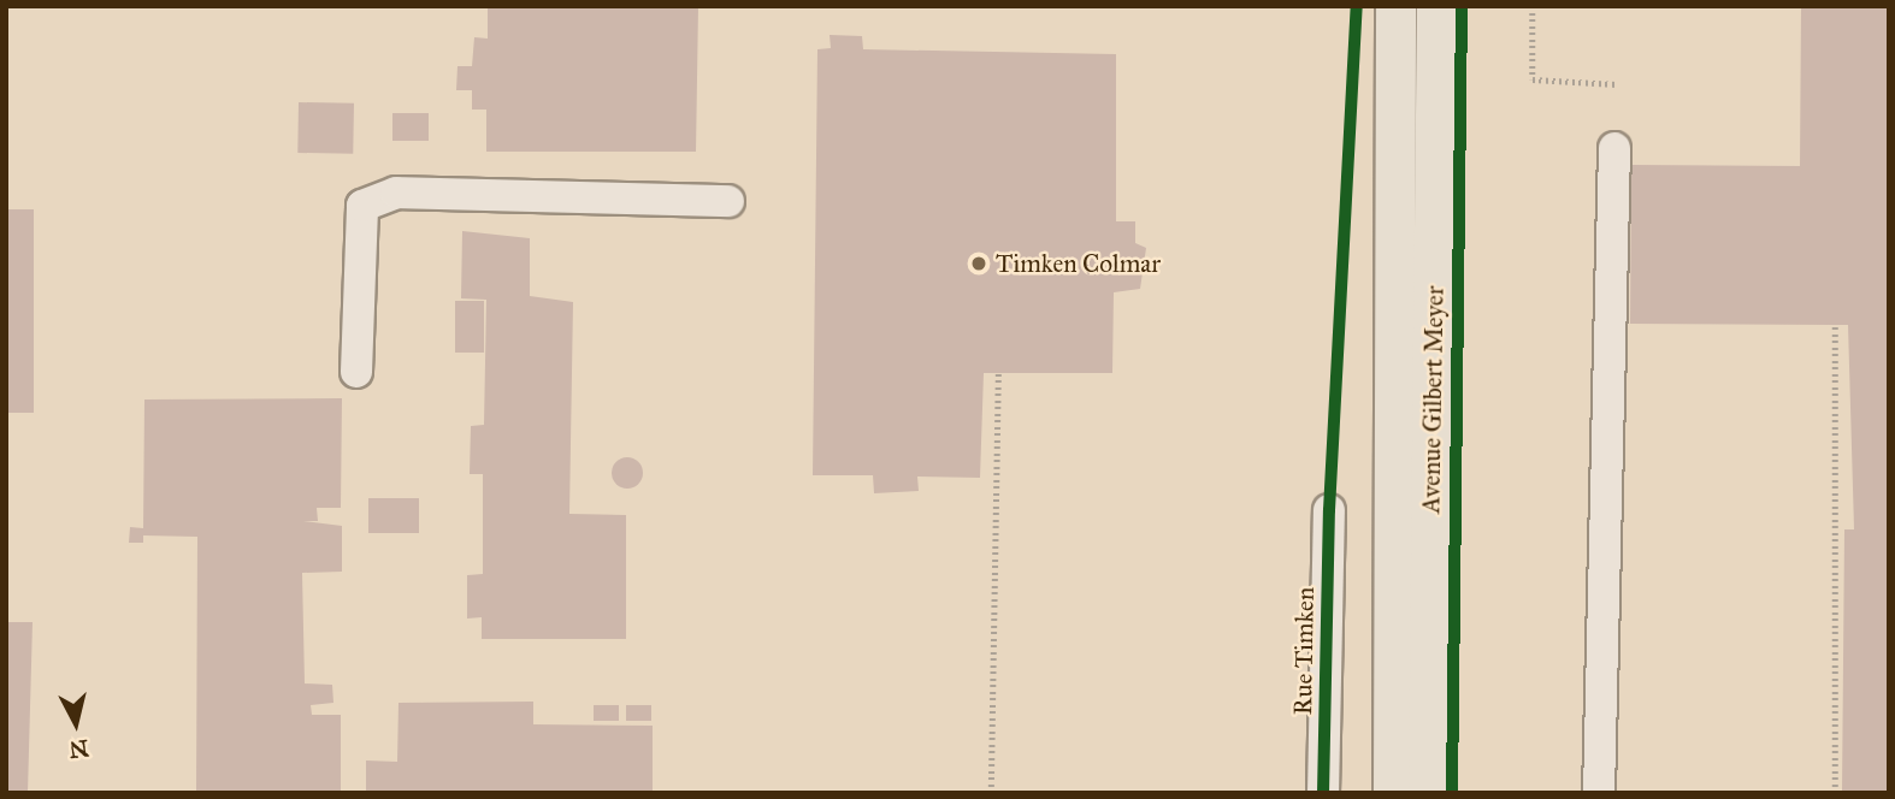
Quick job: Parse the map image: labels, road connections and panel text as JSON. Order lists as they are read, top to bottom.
{
  "streets": {
    "main road": ["Avenue Gilbert Meyer"],
    "street": ["Rue Timken"]
  },
  "places": ["Timken Colmar"],
  "north": "bottom"
}
